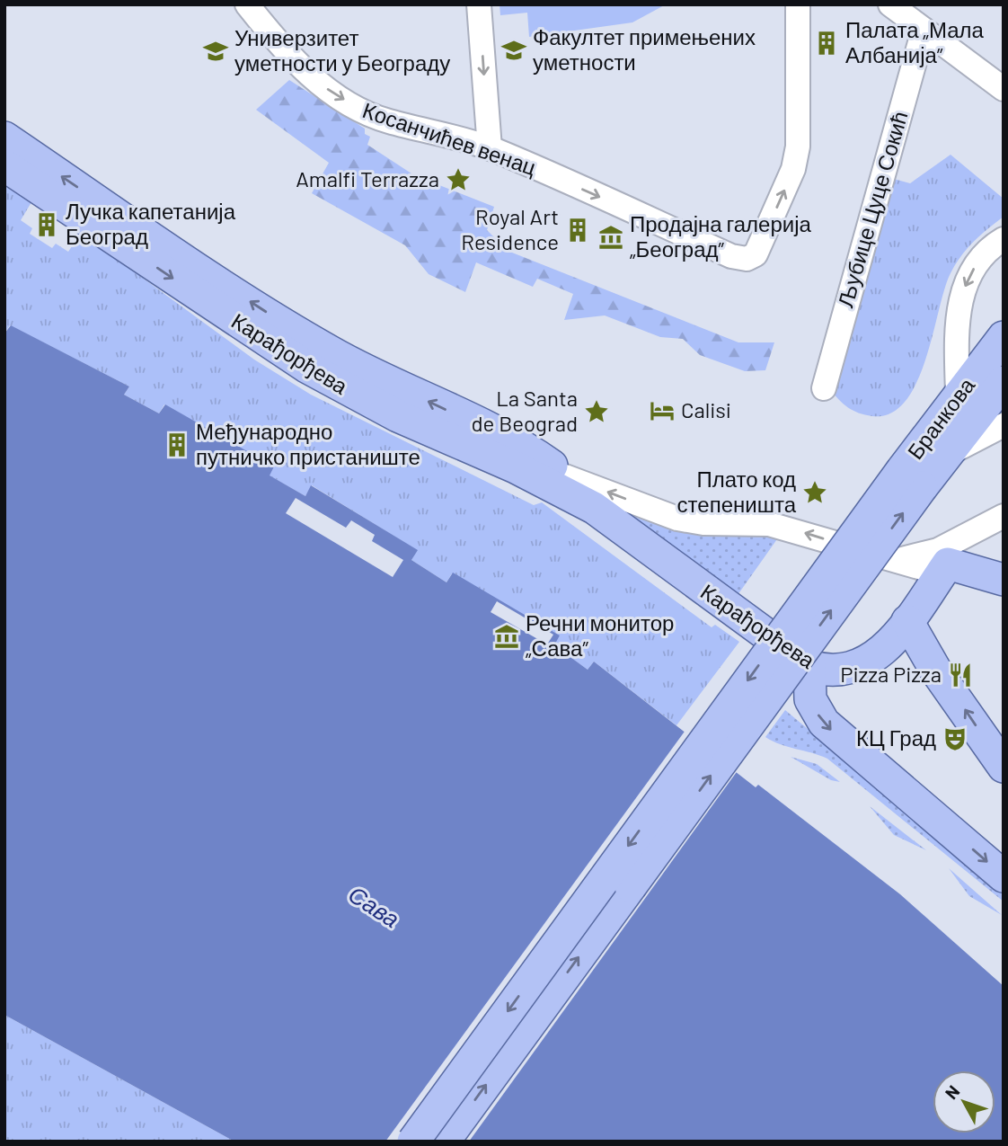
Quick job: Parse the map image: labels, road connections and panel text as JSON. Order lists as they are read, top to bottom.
{
  "streets": {
    "main road": ["Карађорђева", "Бранкова"],
    "street": ["Косанчићев венац", "Љубице Цуце Сокић"]
  },
  "water": ["Сава"],
  "places": {
    "building": [
      "Палата „Мала Албанија”",
      "Лучка капетанија Београд",
      "Royal Art Residence",
      "Међународно путничко пристаниште"
    ],
    "school or university": ["Факултет примењених уметности", "Универзитет уметности у Београду"],
    "place": ["Amalfi Terrazza", "La Santa de Beograd", "Плато код степеништа"],
    "museum": ["Продајна галерија „Београд”", "Речни монитор „Сава”"],
    "hotel": ["Calisi"],
    "restaurant": ["Pizza Pizza"],
    "theatre": ["КЦ Град"]
  },
  "north": "top left"
}
